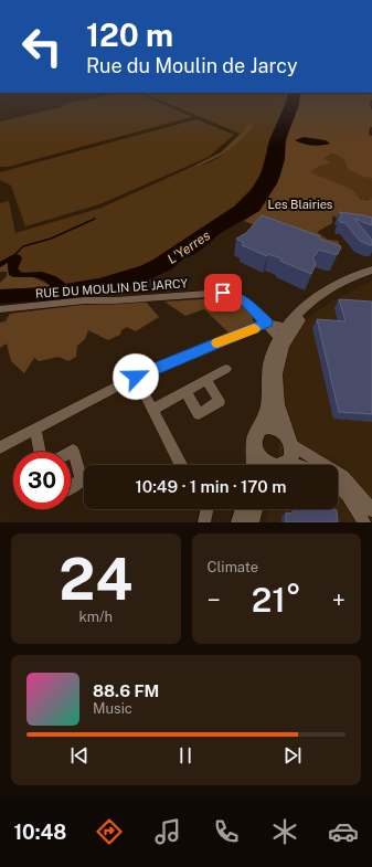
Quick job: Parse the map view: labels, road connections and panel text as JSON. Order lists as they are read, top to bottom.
{
  "streets": {
    "street": ["RUE DU MOULIN DE JARCY"]
  },
  "water": ["L'Yerres"],
  "parks": ["Les Blairies"],
  "page": {
    "turn": ["120 m", "Rue du Moulin de Jarcy"],
    "limit": "30",
    "trip": "10:49 · 1 min · 170 m",
    "tile": [
      ["24", "km/h"],
      "Climate"
    ],
    "heat": ["−", "21°", "+"],
    "song": ["88.6 FM", "Music"],
    "tabs": "10:48"
  }
}
